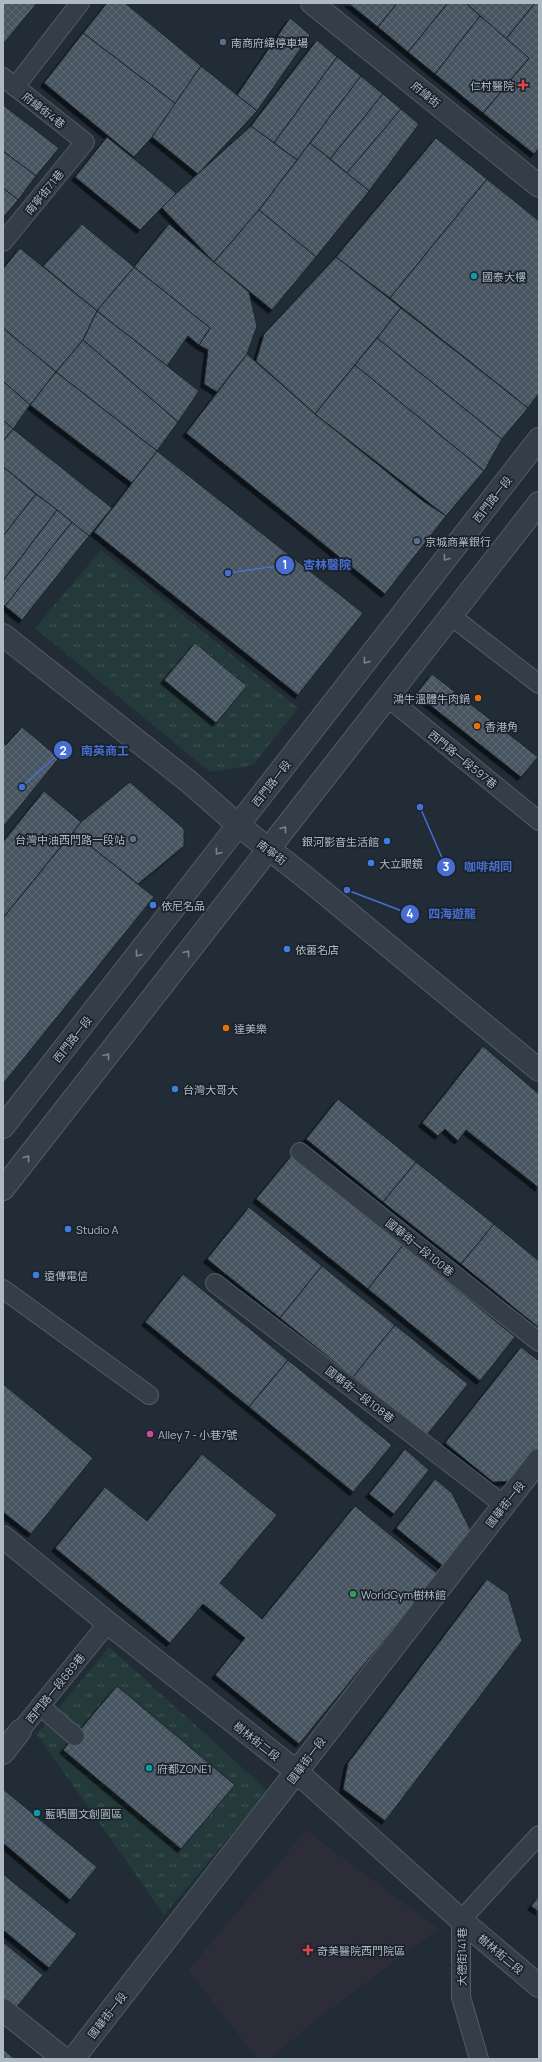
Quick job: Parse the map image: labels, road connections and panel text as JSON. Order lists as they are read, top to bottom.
{
  "streets": {
    "street": [
      "府緯街",
      "西門路一段",
      "南寧街",
      "國華街一段",
      "西門路一段689巷",
      "樹林街二段"
    ],
    "lane": [
      "府緯街4巷",
      "南寧街71巷",
      "西門路一段597巷",
      "國華街一段100巷",
      "國華街一段108巷",
      "大德街141巷"
    ]
  },
  "crossings": [
    ["府緯街4巷", "南寧街71巷"],
    ["西門路一段", "南寧街"],
    ["國華街一段108巷", "國華街一段"],
    ["國華街一段", "樹林街二段"],
    ["西門路一段689巷", "樹林街二段"],
    ["樹林街二段", "大德街141巷"]
  ],
  "places": {
    "other": [
      "南商府緯停車場",
      "國泰大樓",
      "京城商業銀行",
      "杏林醫院",
      "鴻牛溫體牛肉鍋",
      "香港角",
      "南英商工",
      "咖啡胡同",
      "台灣中油西門路一段站",
      "銀河影音生活館",
      "大立眼鏡",
      "四海遊龍",
      "依尼名品",
      "依蕾名店",
      "達美樂",
      "台灣大哥大",
      "Studio A",
      "遠傳電信",
      "Alley 7 - 小巷7號",
      "WorldGym樹林館",
      "府都ZONE1",
      "藍晒圖文創園區"
    ],
    "health": ["仁村醫院", "奇美醫院西門院區"]
  }
}
